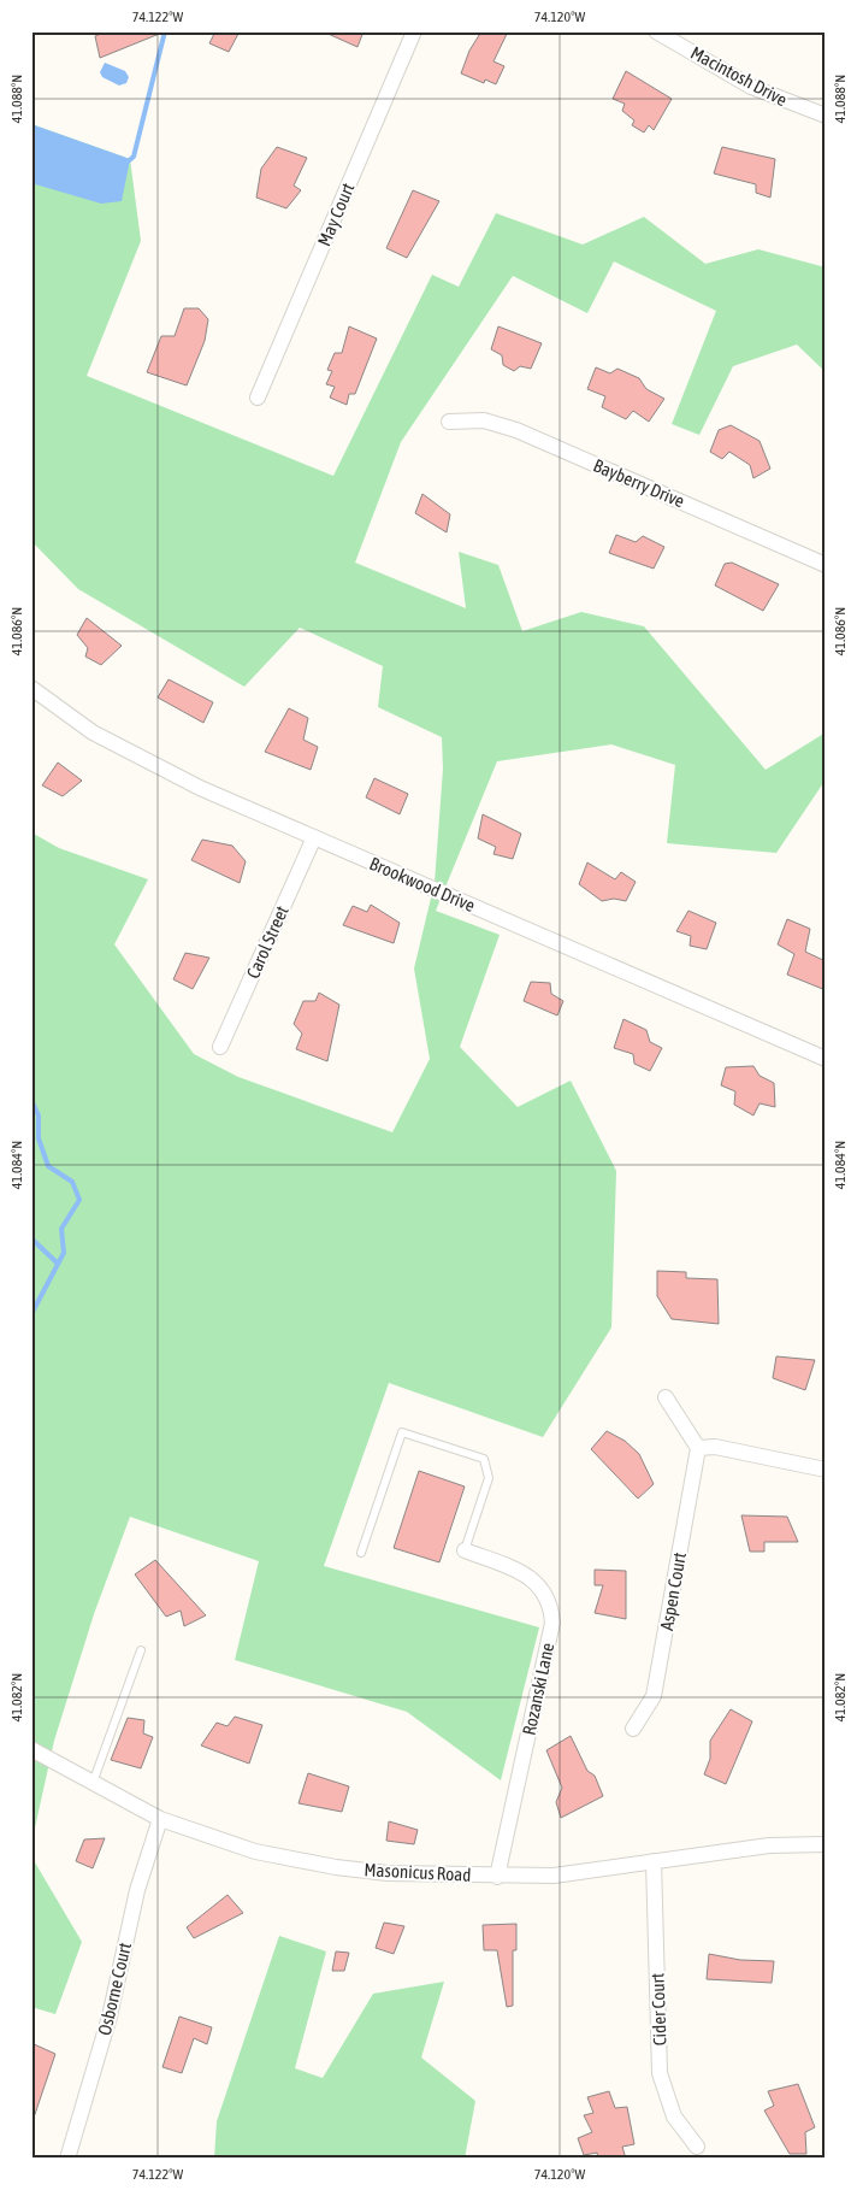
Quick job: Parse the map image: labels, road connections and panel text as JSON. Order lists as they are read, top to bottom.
{
  "streets": {
    "street": [
      "Macintosh Drive",
      "May Court",
      "Bayberry Drive",
      "Brookwood Drive",
      "Carol Street",
      "Aspen Court",
      "Rozanski Lane",
      "Masonicus Road",
      "Osborne Court",
      "Cider Court"
    ]
  },
  "crossings": [
    ["Brookwood Drive", "Carol Street"],
    ["Rozanski Lane", "Masonicus Road"],
    ["Masonicus Road", "Osborne Court"],
    ["Masonicus Road", "Cider Court"]
  ],
  "coordinates": [
    "74.122°W",
    "74.120°W",
    "41.088°N",
    "41.086°N",
    "41.084°N",
    "41.082°N"
  ]
}
